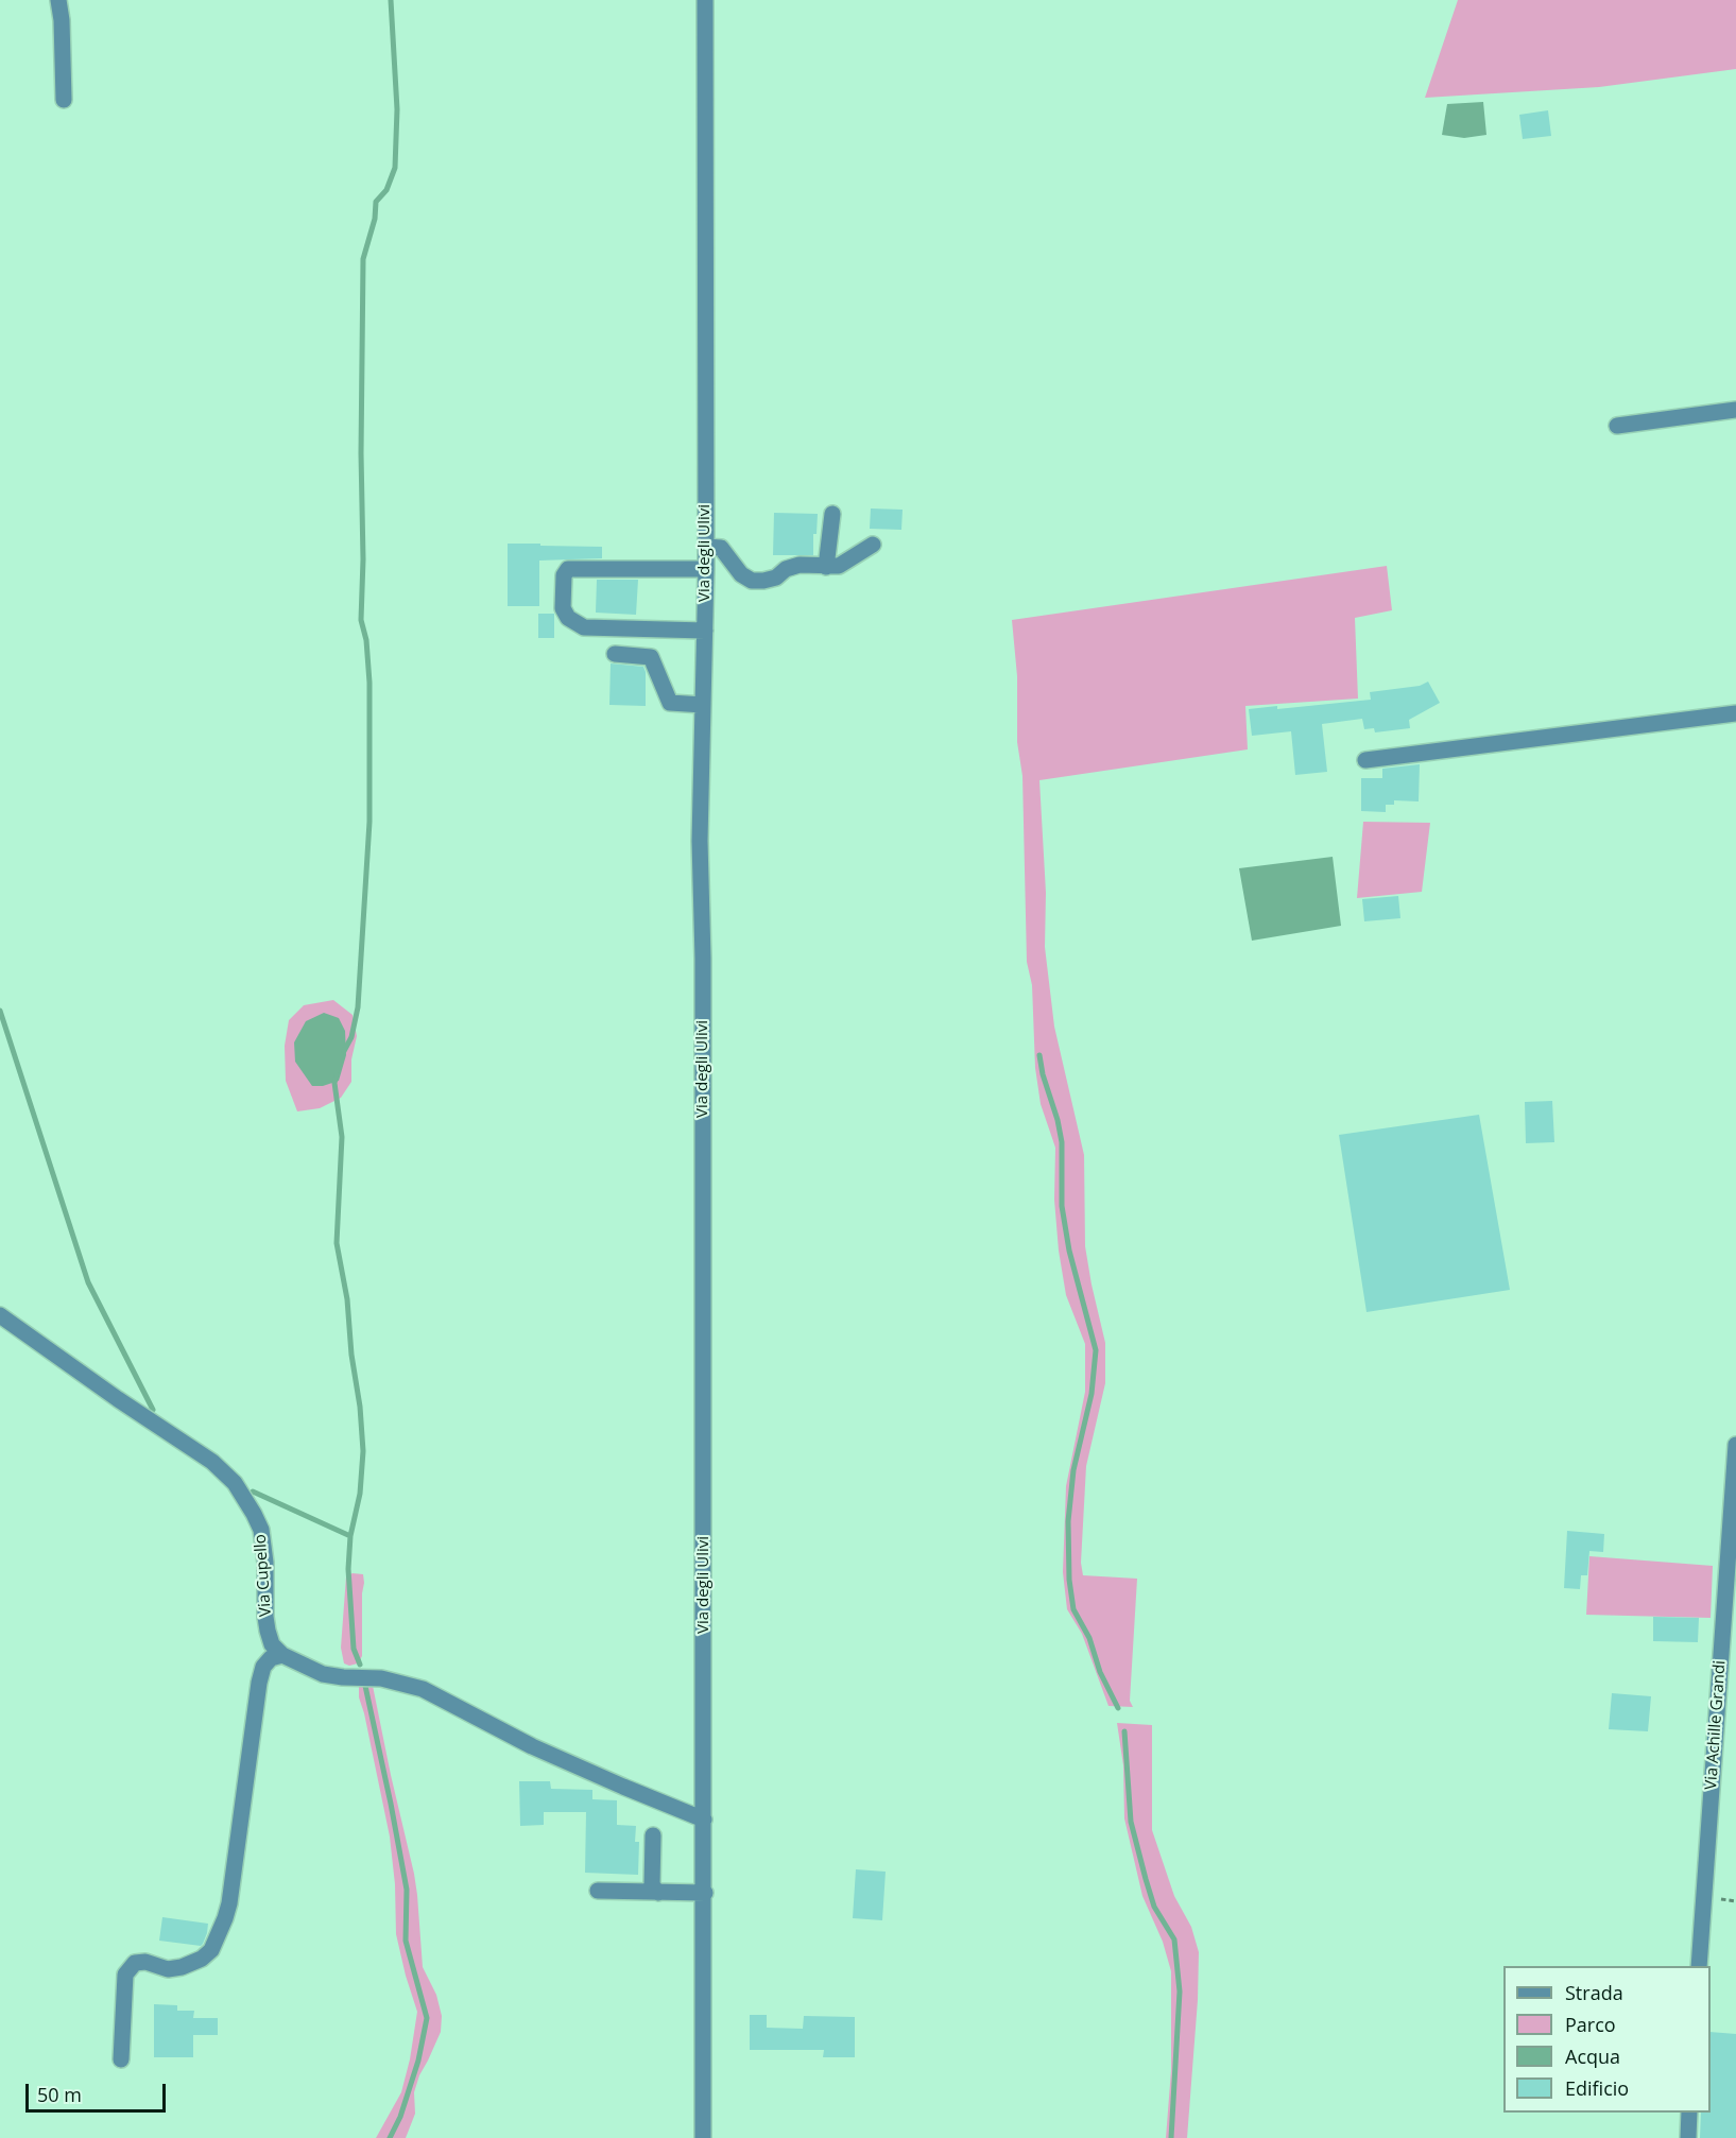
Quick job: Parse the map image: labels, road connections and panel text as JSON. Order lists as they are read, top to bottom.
{
  "streets": {
    "street": ["Via degli Ulivi", "Via Cupello", "Via Achille Grandi"]
  },
  "legend": [
    "Strada",
    "Parco",
    "Acqua",
    "Edificio"
  ],
  "scale_bar": "50 m"
}
